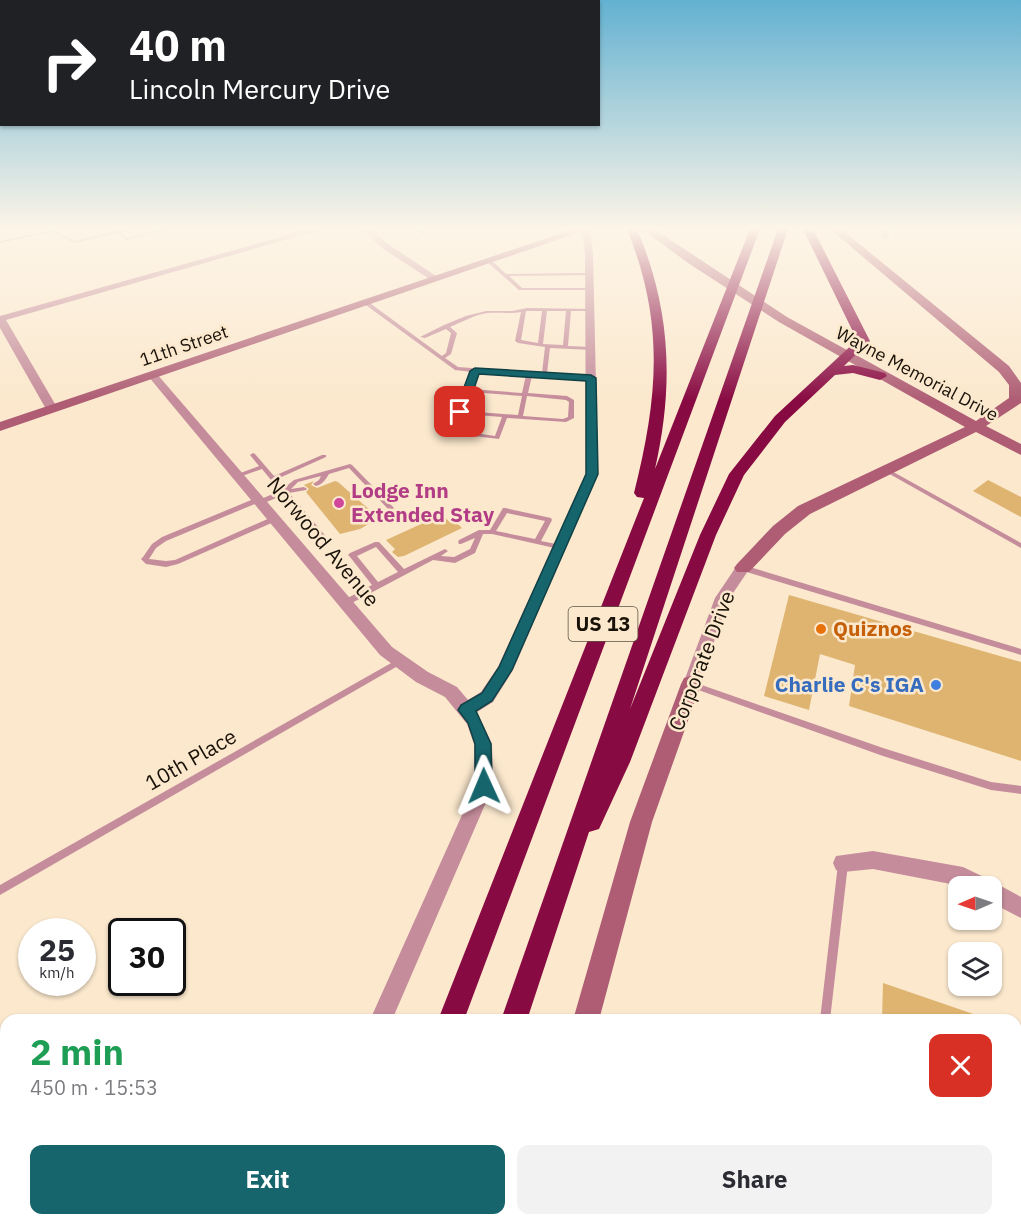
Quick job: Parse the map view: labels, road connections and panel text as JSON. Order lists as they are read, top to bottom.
{
  "streets": {
    "highway": ["US 13"],
    "street": [
      "11th Street",
      "Wayne Memorial Drive",
      "Norwood Avenue",
      "Corporate Drive"
    ],
    "lane": ["10th Place"]
  },
  "crossings": [
    ["11th Street", "Norwood Avenue"],
    ["Wayne Memorial Drive", "Corporate Drive"],
    ["Norwood Avenue", "10th Place"]
  ],
  "places": ["Lodge Inn Extended Stay", "Quiznos", "Charlie C's IGA"],
  "north": "left",
  "page": {
    "turn": ["40 m", "Lincoln Mercury Drive"],
    "speed": "25 km/h",
    "limit": "30",
    "heading": ["2 min", "450 m · 15:53"],
    "buttons": ["Exit", "Share"]
  }
}
